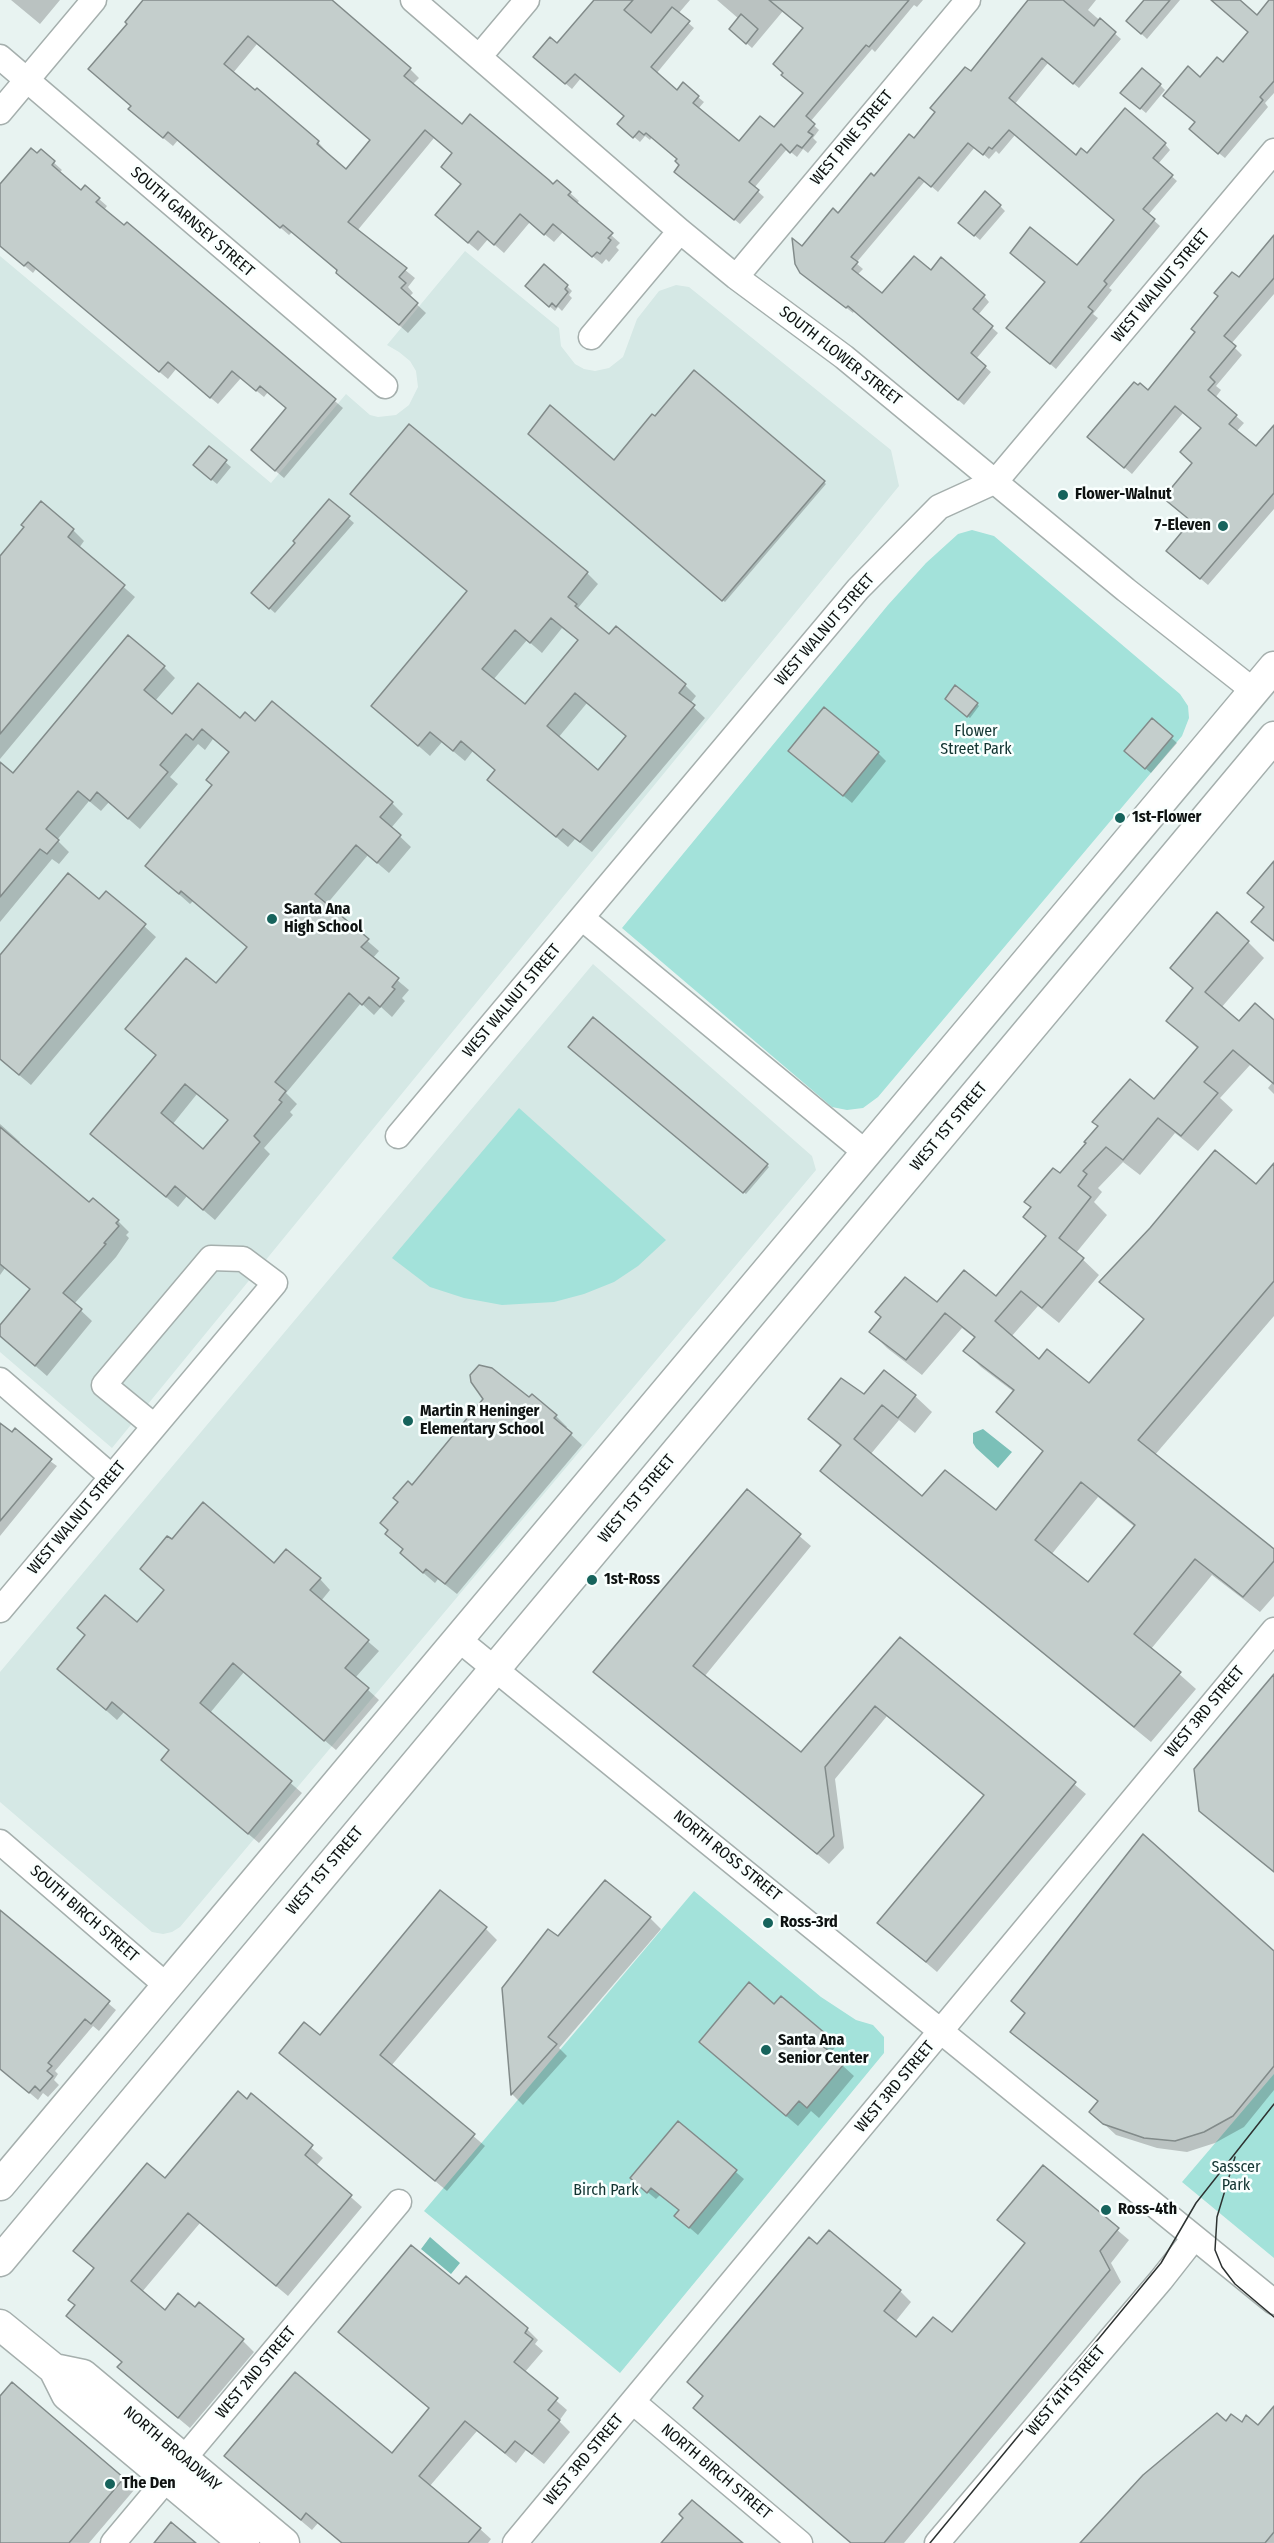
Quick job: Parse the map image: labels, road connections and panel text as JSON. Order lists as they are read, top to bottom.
{
  "streets": {
    "main road": ["WEST 1ST STREET", "NORTH BROADWAY"],
    "street": [
      "WEST PINE STREET",
      "SOUTH GARNSEY STREET",
      "WEST WALNUT STREET",
      "SOUTH FLOWER STREET",
      "WEST 3RD STREET",
      "NORTH ROSS STREET",
      "SOUTH BIRCH STREET",
      "WEST 2ND STREET",
      "WEST 4TH STREET",
      "NORTH BIRCH STREET"
    ]
  },
  "crossings": [
    ["WEST PINE STREET", "SOUTH FLOWER STREET"],
    ["WEST WALNUT STREET", "SOUTH FLOWER STREET"],
    ["WEST 1ST STREET", "NORTH ROSS STREET"],
    ["WEST 3RD STREET", "NORTH ROSS STREET"],
    ["WEST 3RD STREET", "NORTH BIRCH STREET"],
    ["NORTH ROSS STREET", "WEST 4TH STREET"],
    ["WEST 2ND STREET", "NORTH BROADWAY"]
  ],
  "parks": ["Flower Street Park", "Sasscer Park", "Birch Park"],
  "places": [
    "Flower-Walnut",
    "7-Eleven",
    "1st-Flower",
    "Santa Ana High School",
    "Martin R Heninger Elementary School",
    "1st-Ross",
    "Ross-3rd",
    "Santa Ana Senior Center",
    "Ross-4th",
    "The Den"
  ]
}
